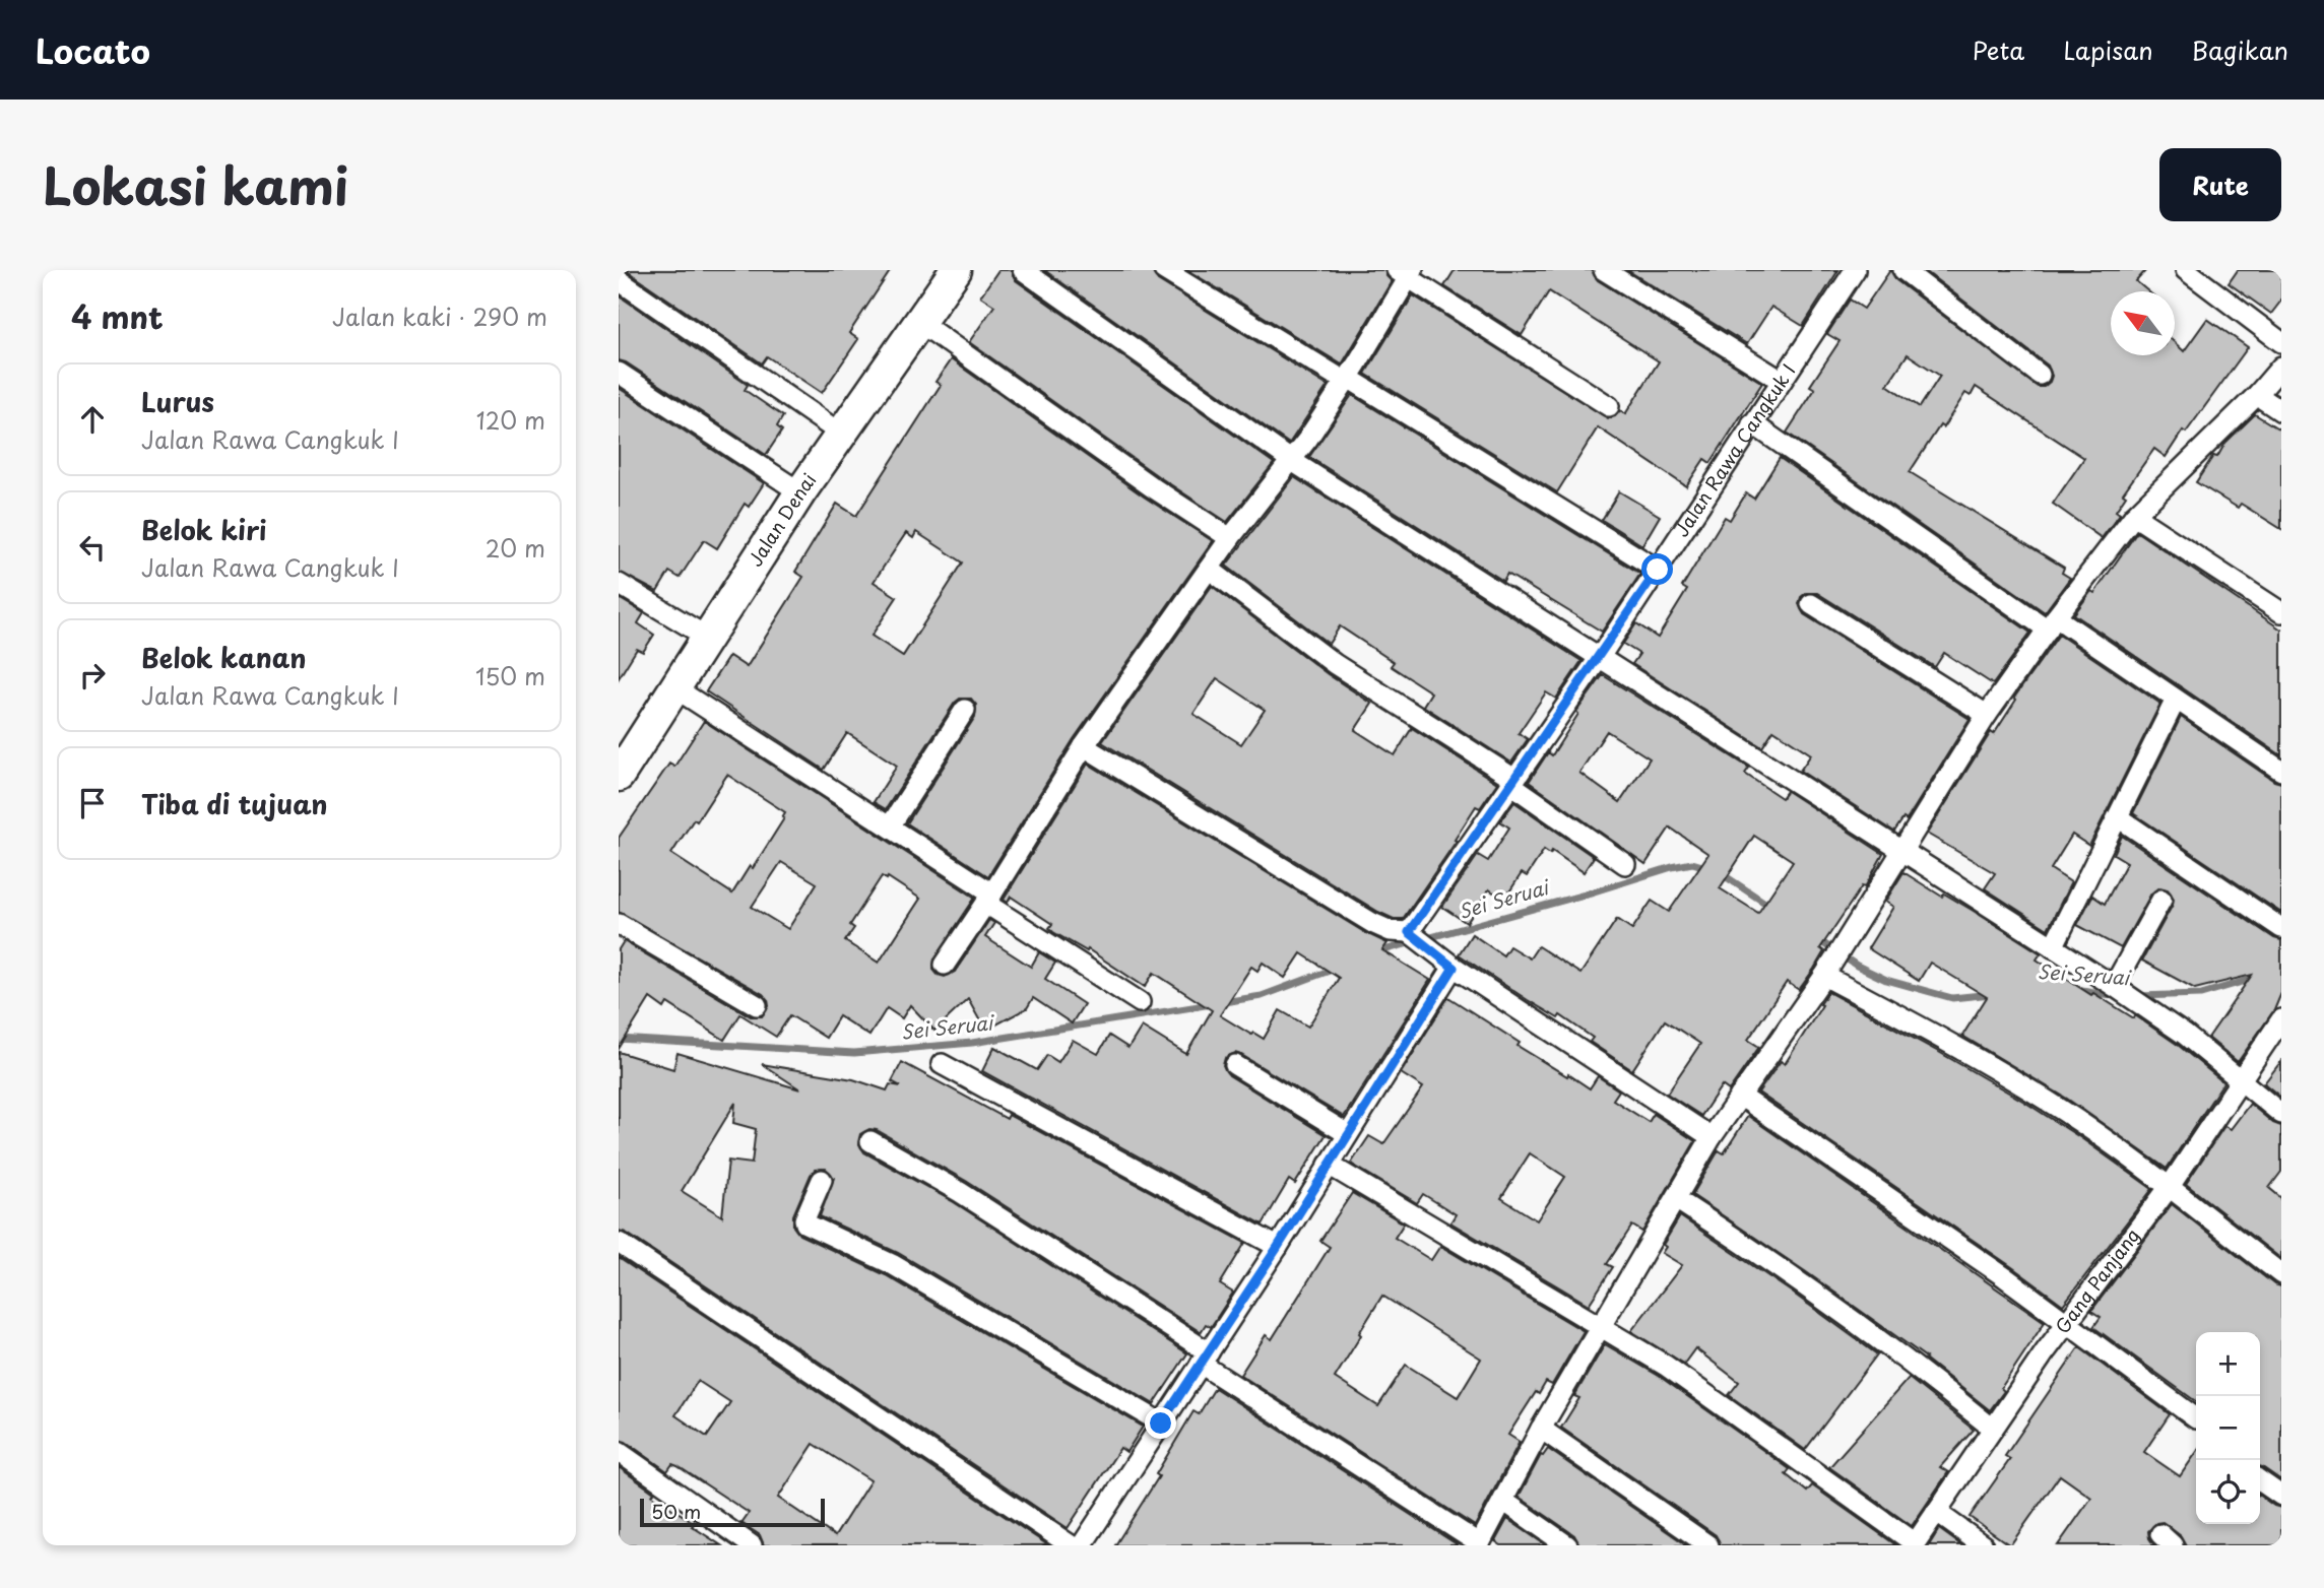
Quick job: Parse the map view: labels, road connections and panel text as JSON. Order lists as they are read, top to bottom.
{
  "streets": {
    "main road": ["Jalan Denai"],
    "street": ["Jalan Rawa Cangkuk I", "Gang Panjang"]
  },
  "water": ["Sei Seruai"],
  "scale_bar": "50 m",
  "north": "top left",
  "page": {
    "header": "Locato",
    "nav": ["Peta", "Lapisan", "Bagikan"],
    "title": "Lokasi kami",
    "buttons": "Rute",
    "heading": ["4 mnt", "Jalan kaki · 290 m"],
    "list": [
      ["Lurus", "Jalan Rawa Cangkuk I", "120 m"],
      ["Belok kiri", "Jalan Rawa Cangkuk I", "20 m"],
      ["Belok kanan", "Jalan Rawa Cangkuk I", "150 m"],
      "Tiba di tujuan"
    ],
    "map_buttons": ["+", "−"],
    "scale": "50 m"
  }
}
